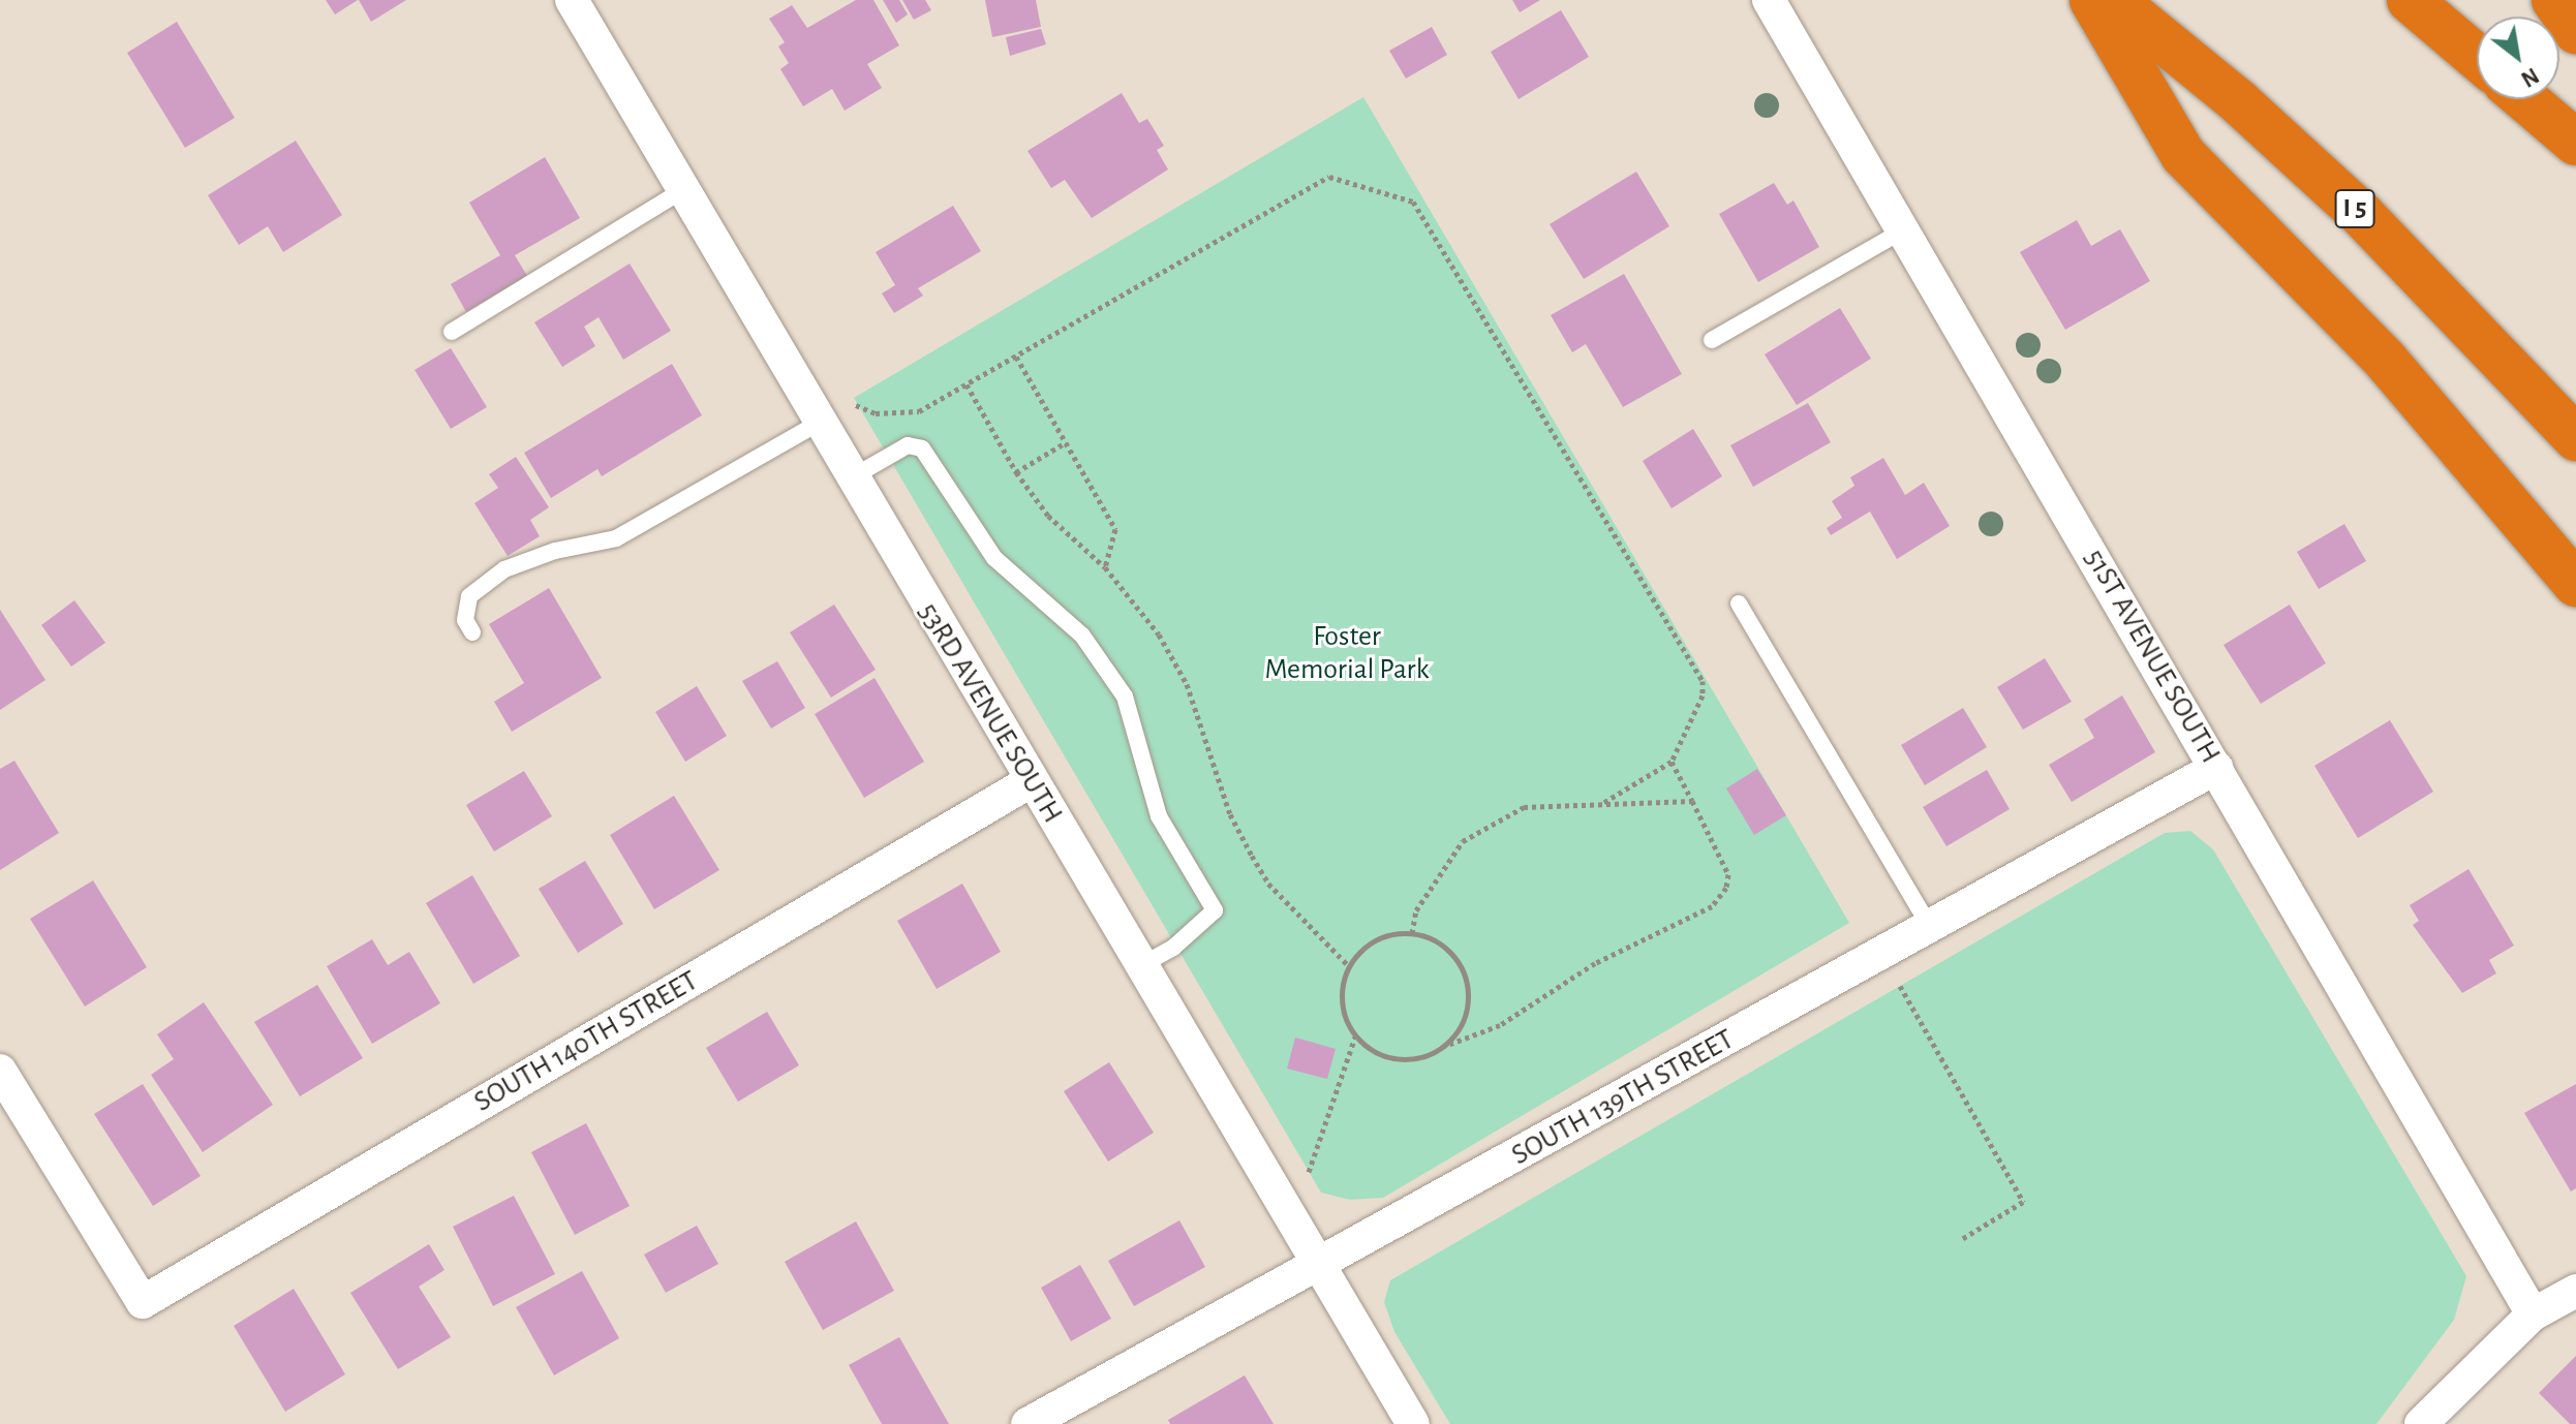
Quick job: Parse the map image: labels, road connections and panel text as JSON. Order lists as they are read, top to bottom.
{
  "streets": {
    "highway": ["I 5"],
    "street": [
      "51ST AVENUE SOUTH",
      "53RD AVENUE SOUTH",
      "SOUTH 140TH STREET",
      "SOUTH 139TH STREET"
    ]
  },
  "crossings": [
    ["51ST AVENUE SOUTH", "SOUTH 139TH STREET"],
    ["53RD AVENUE SOUTH", "SOUTH 140TH STREET"],
    ["53RD AVENUE SOUTH", "SOUTH 139TH STREET"]
  ],
  "parks": ["Foster Memorial Park"],
  "north": "bottom right"
}
